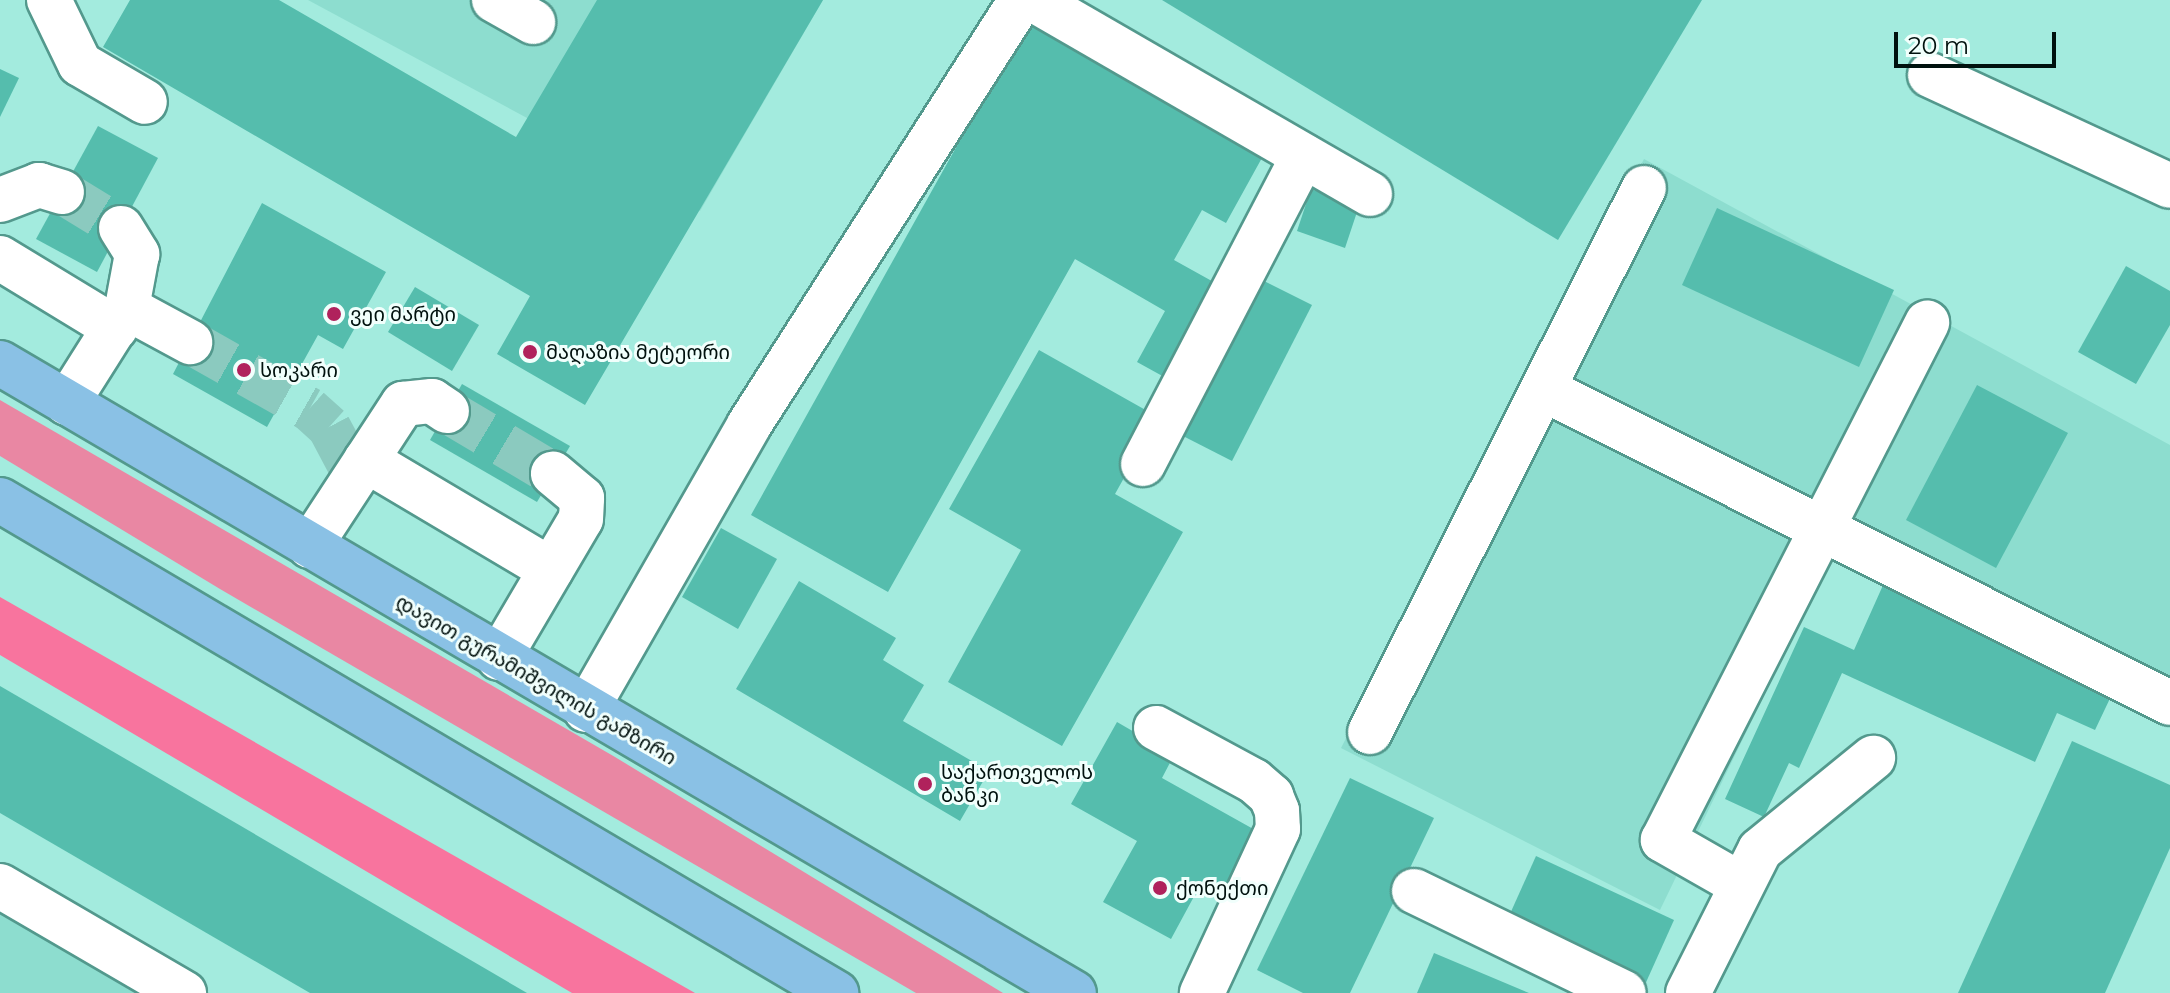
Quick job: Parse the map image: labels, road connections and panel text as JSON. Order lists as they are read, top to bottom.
{
  "streets": {
    "main road": ["დავით გურამიშვილის გამზირი"]
  },
  "places": [
    "ვეი მარტი",
    "მაღაზია მეტეორი",
    "სოკარი",
    "საქართველოს ბანკი",
    "ქონექთი"
  ],
  "scale_bar": "20 m"
}
